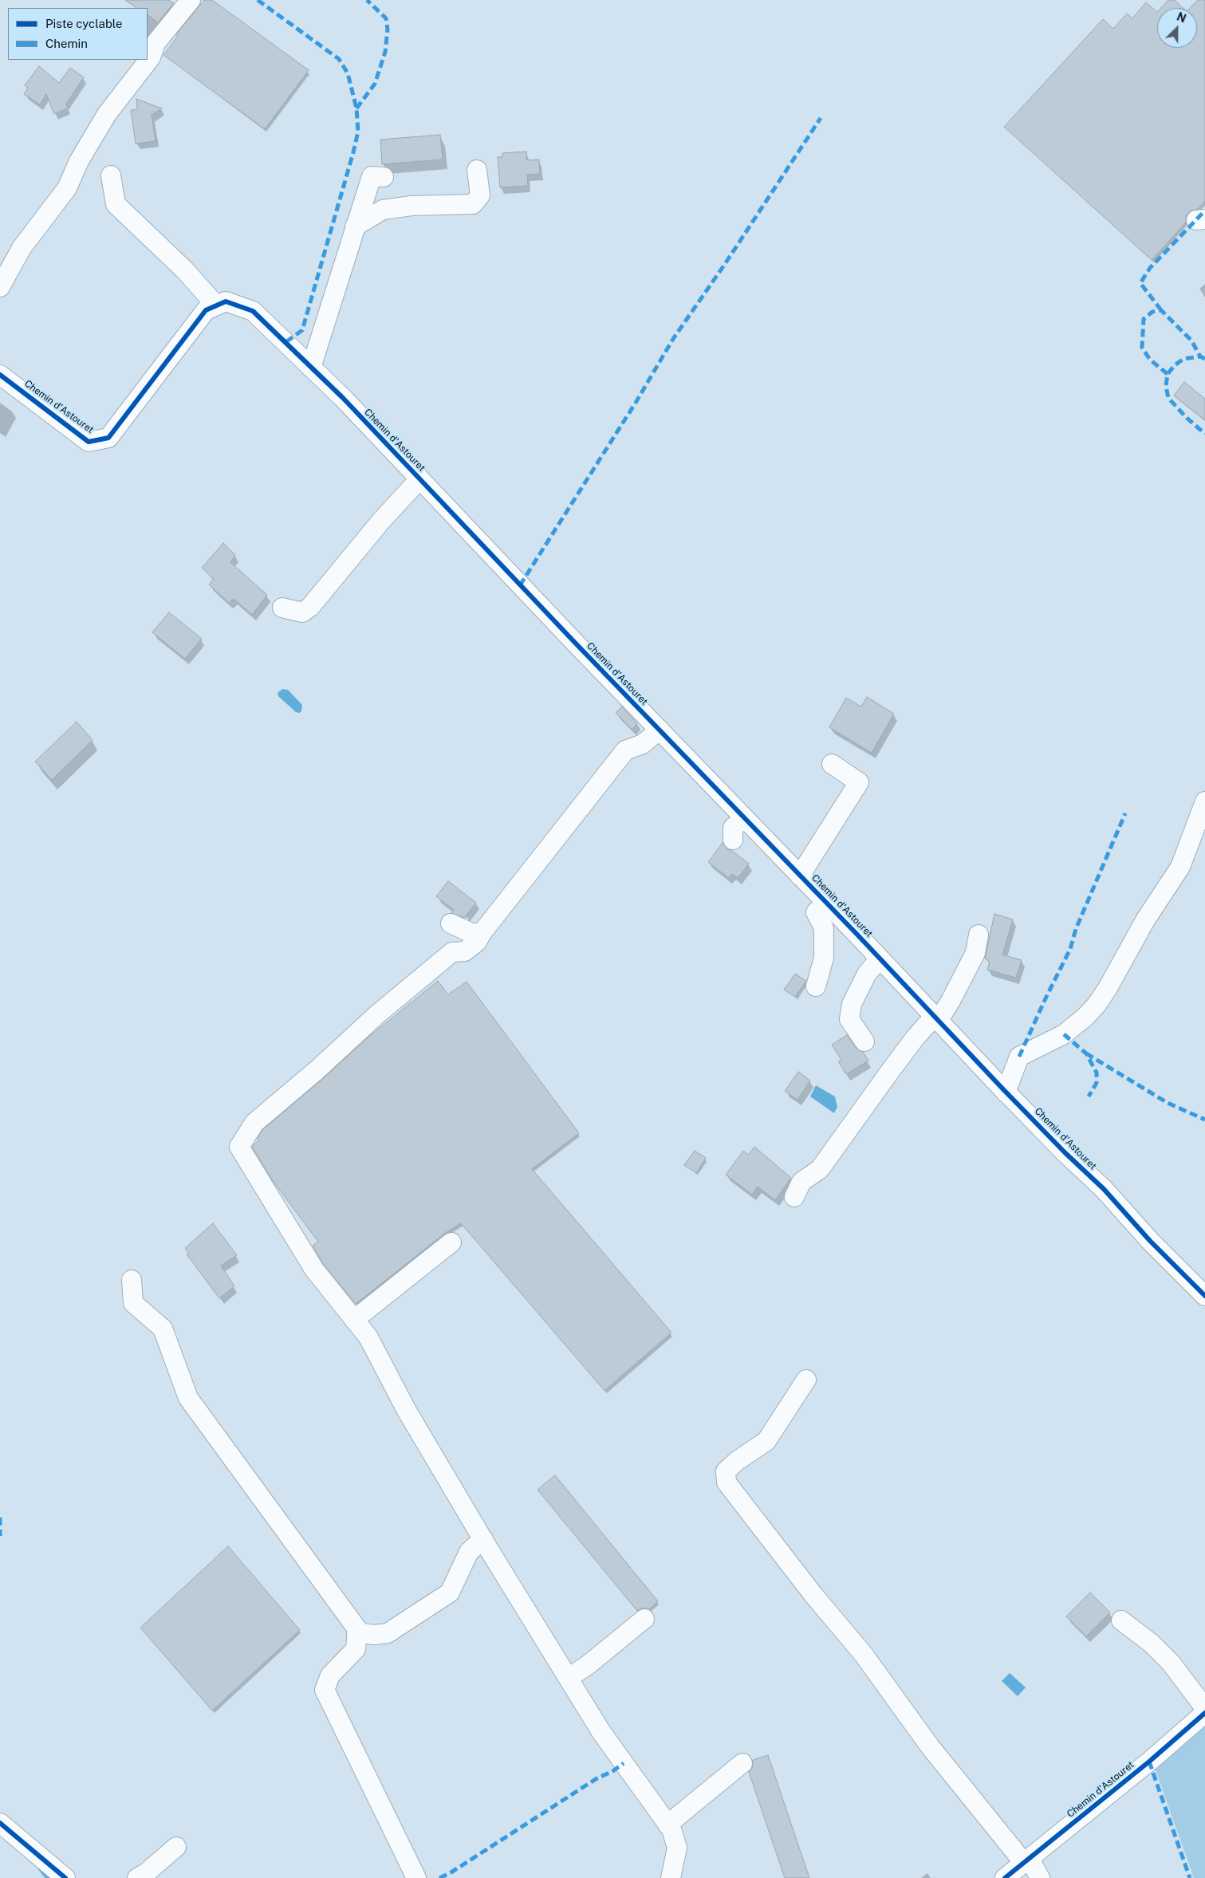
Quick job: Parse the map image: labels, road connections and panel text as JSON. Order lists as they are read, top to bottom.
{
  "streets": {
    "street": ["Chemin d'Astouret"]
  },
  "legend": ["Piste cyclable", "Chemin"],
  "north": "top right"
}
